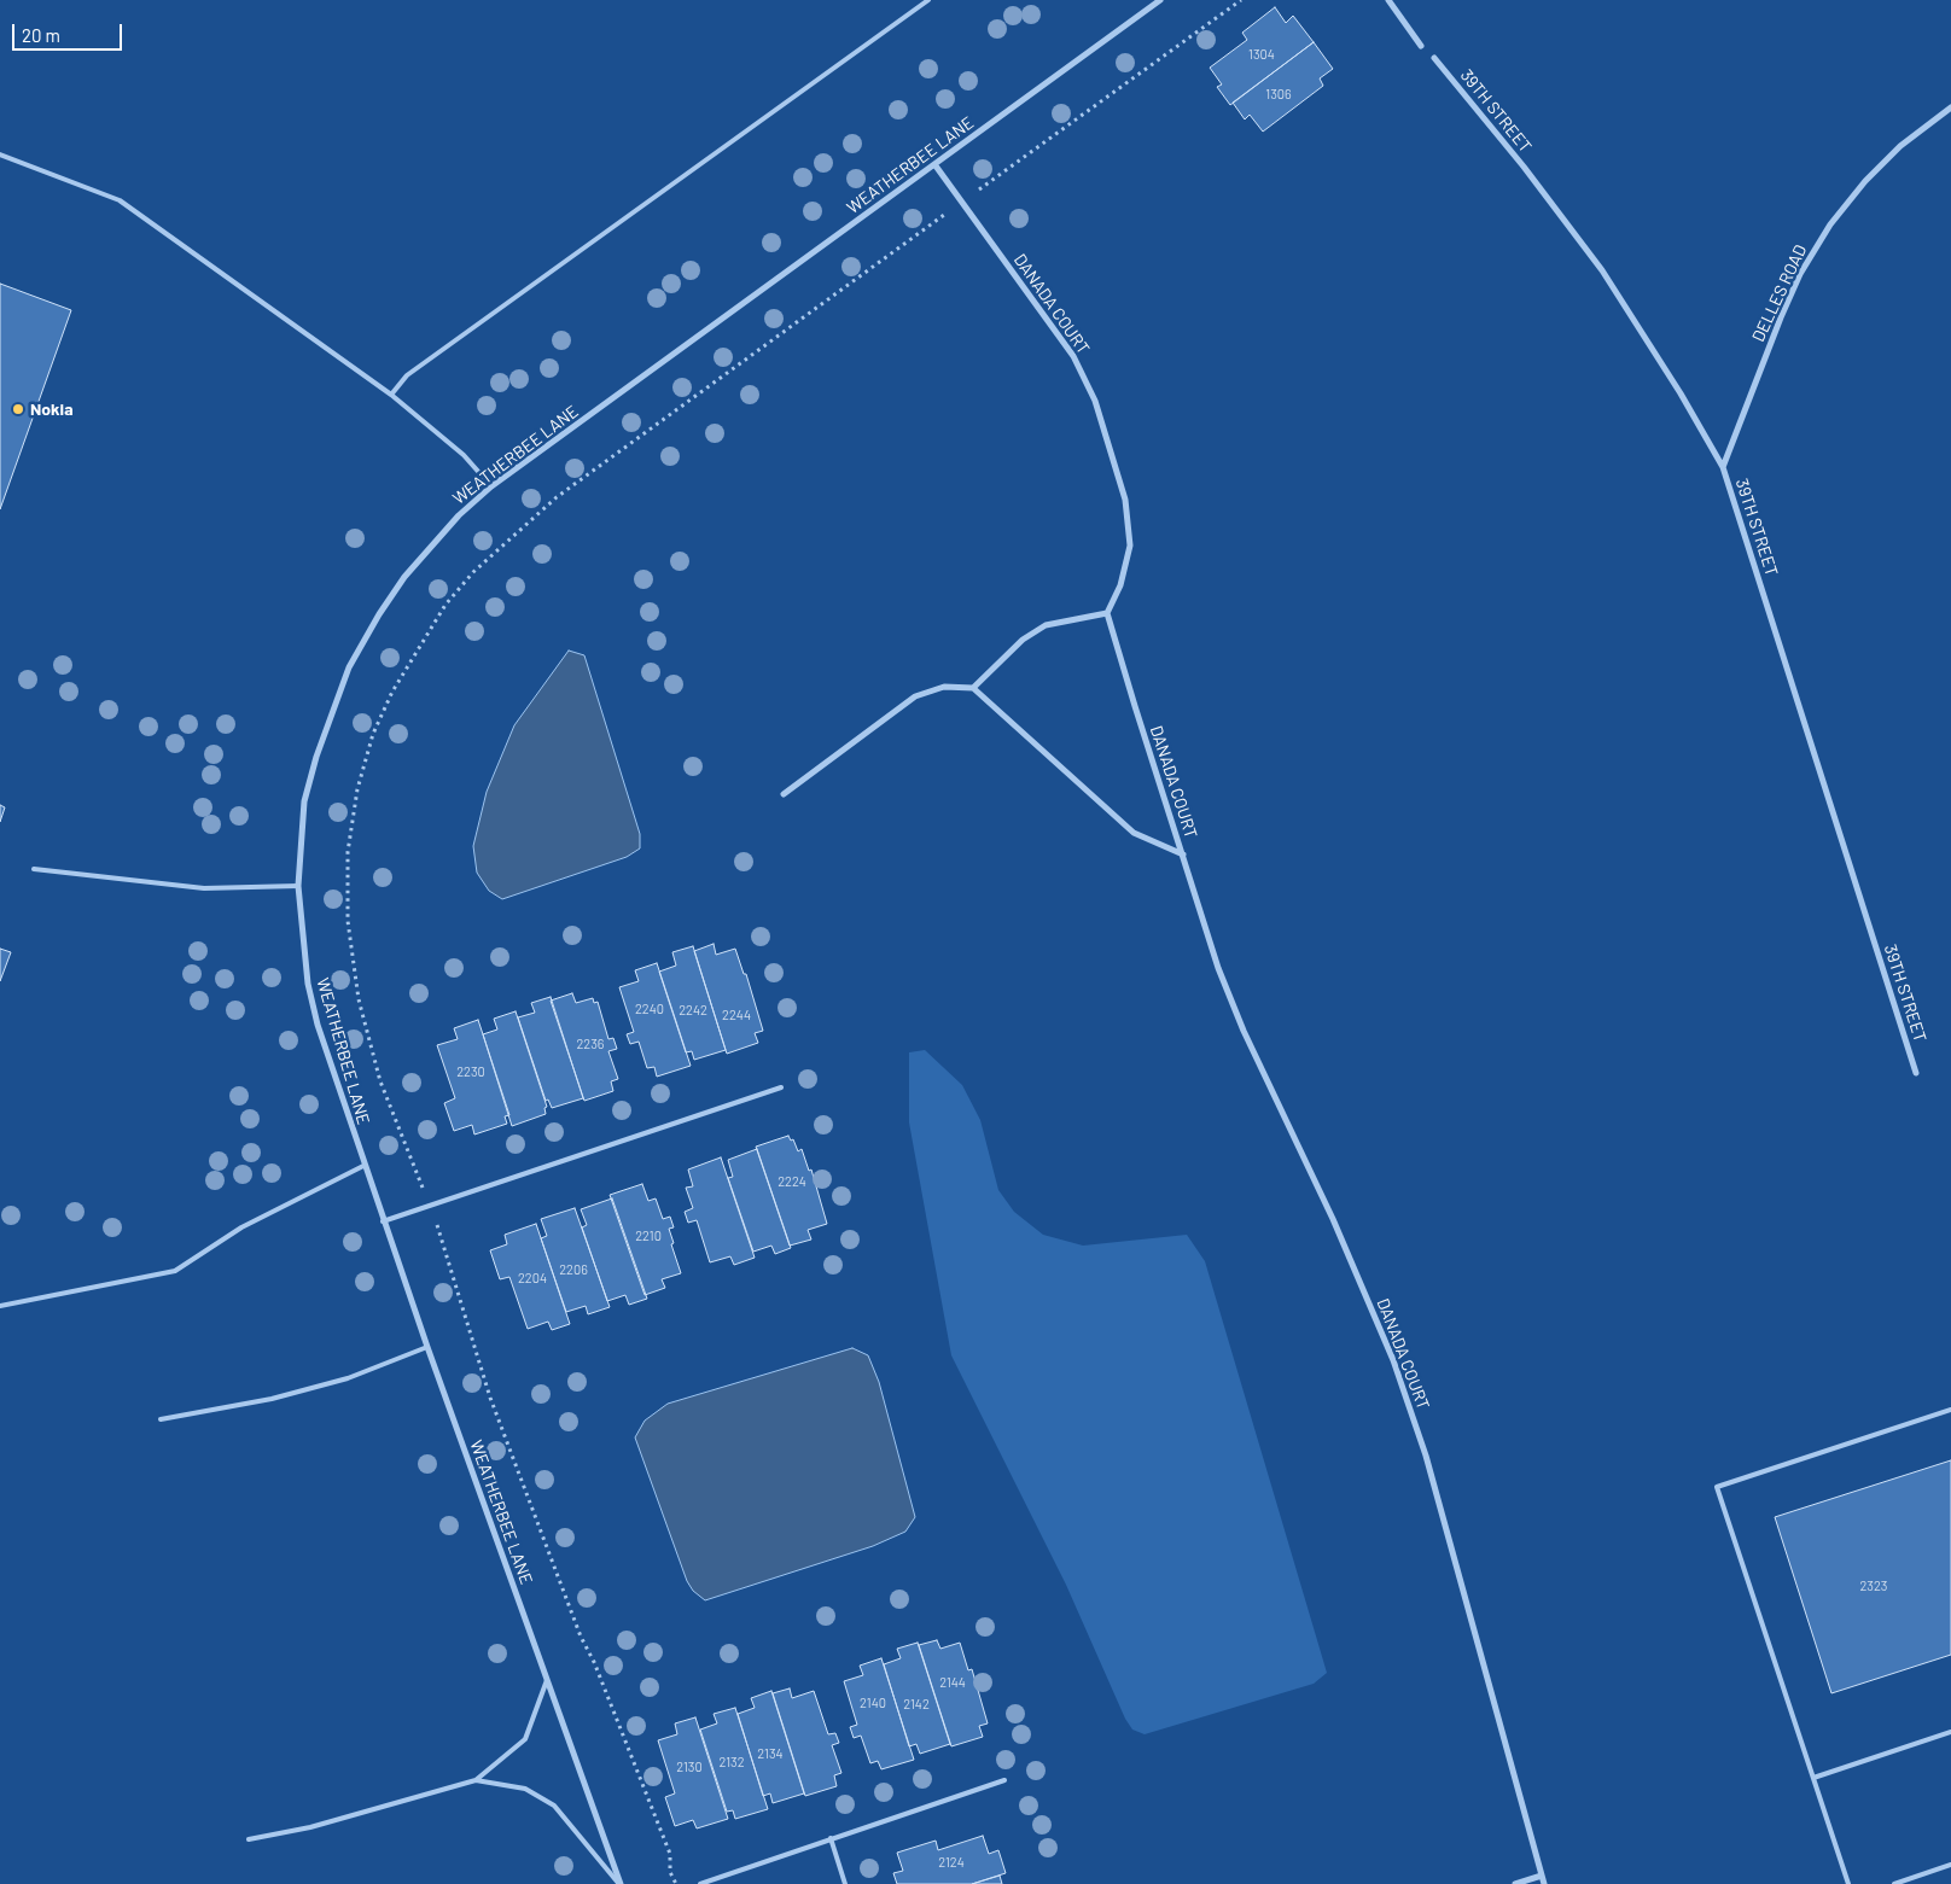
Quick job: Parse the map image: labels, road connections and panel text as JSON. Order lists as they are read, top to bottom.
{
  "streets": {
    "street": [
      "39TH STREET",
      "WEATHERBEE LANE",
      "DELLES ROAD",
      "DANADA COURT"
    ]
  },
  "crossings": [
    ["39TH STREET", "DELLES ROAD"],
    ["WEATHERBEE LANE", "DANADA COURT"]
  ],
  "places": ["Nokia"],
  "house_numbers": [
    "1304",
    "1306",
    "2240",
    "2242",
    "2244",
    "2236",
    "2230",
    "2224",
    "2210",
    "2206",
    "2204",
    "2323",
    "2144",
    "2140",
    "2142",
    "2134",
    "2132",
    "2130",
    "2124"
  ],
  "scale_bar": "20 m"
}
